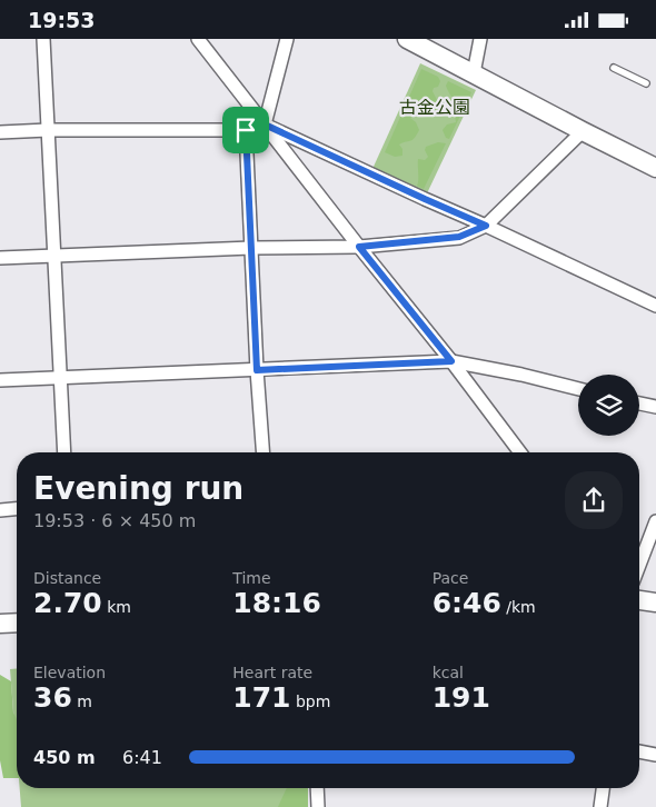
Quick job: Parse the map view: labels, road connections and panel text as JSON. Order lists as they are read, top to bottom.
{
  "parks": ["古金公園"],
  "page": {
    "status": "19:53",
    "heading": ["Evening run", "19:53 · 6 × 450 m"],
    "stats": [
      ["Distance", "2.70 km"],
      ["Time", "18:16"],
      ["Pace", "6:46 /km"],
      ["Elevation", "36 m"],
      ["Heart rate", "171 bpm"],
      ["kcal", "191"]
    ],
    "list": [
      {
        "name": "450 m",
        "note": "6:41"
      }
    ]
  }
}
